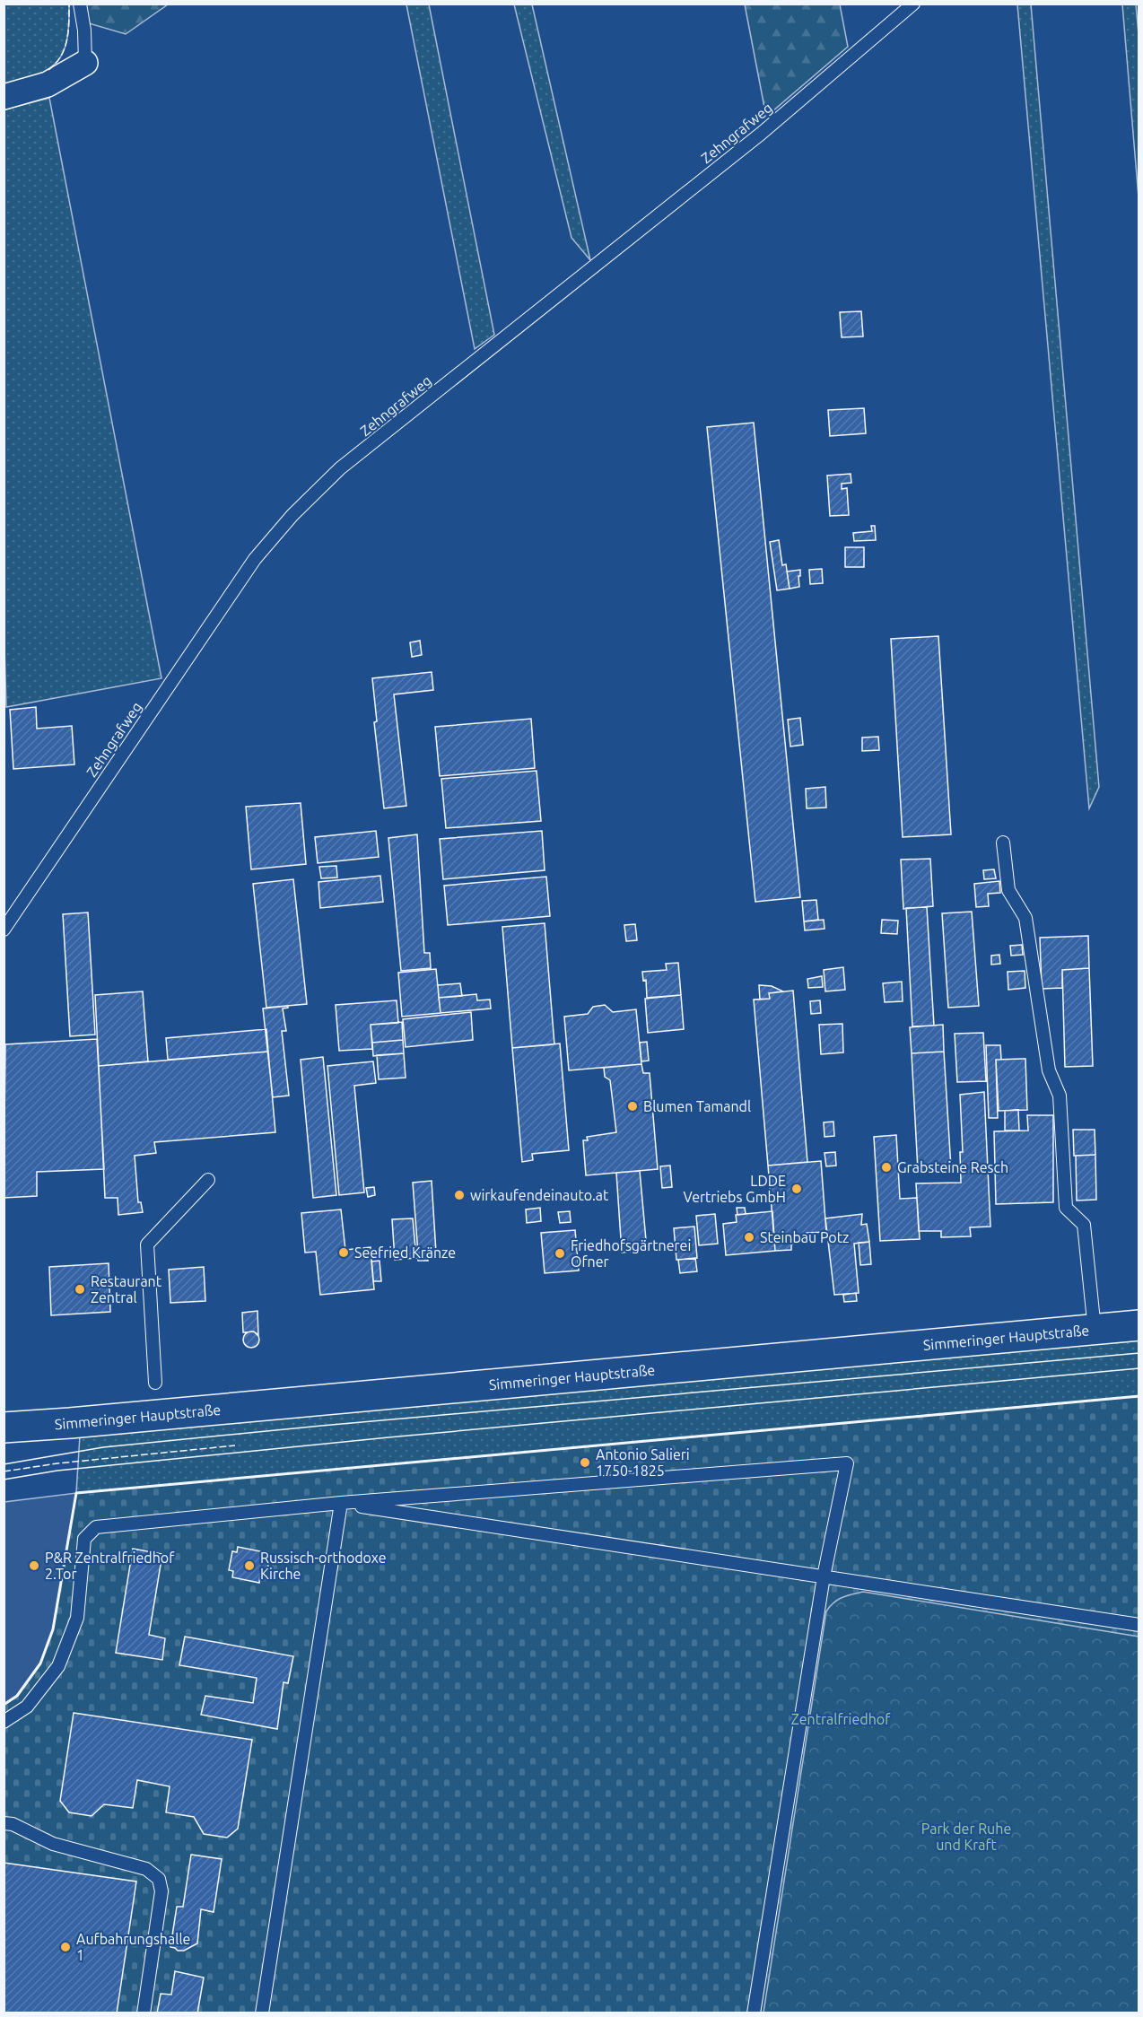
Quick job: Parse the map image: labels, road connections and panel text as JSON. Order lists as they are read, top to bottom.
{
  "streets": {
    "main road": ["Simmeringer Hauptstraße"],
    "lane": ["Zehngrafweg"]
  },
  "parks": ["Zentralfriedhof", "Park der Ruhe und Kraft"],
  "places": [
    "Blumen Tamandl",
    "Grabsteine Resch",
    "LDDE Vertriebs GmbH",
    "wirkaufendeinauto.at",
    "Steinbau Potz",
    "Seefried Kränze",
    "Friedhofsgärtnerei Ofner",
    "Restaurant Zentral",
    "Antonio Salieri 1750-1825",
    "P&R Zentralfriedhof 2.Tor",
    "Russisch-orthodoxe Kirche",
    "Aufbahrungshalle 1"
  ]
}
